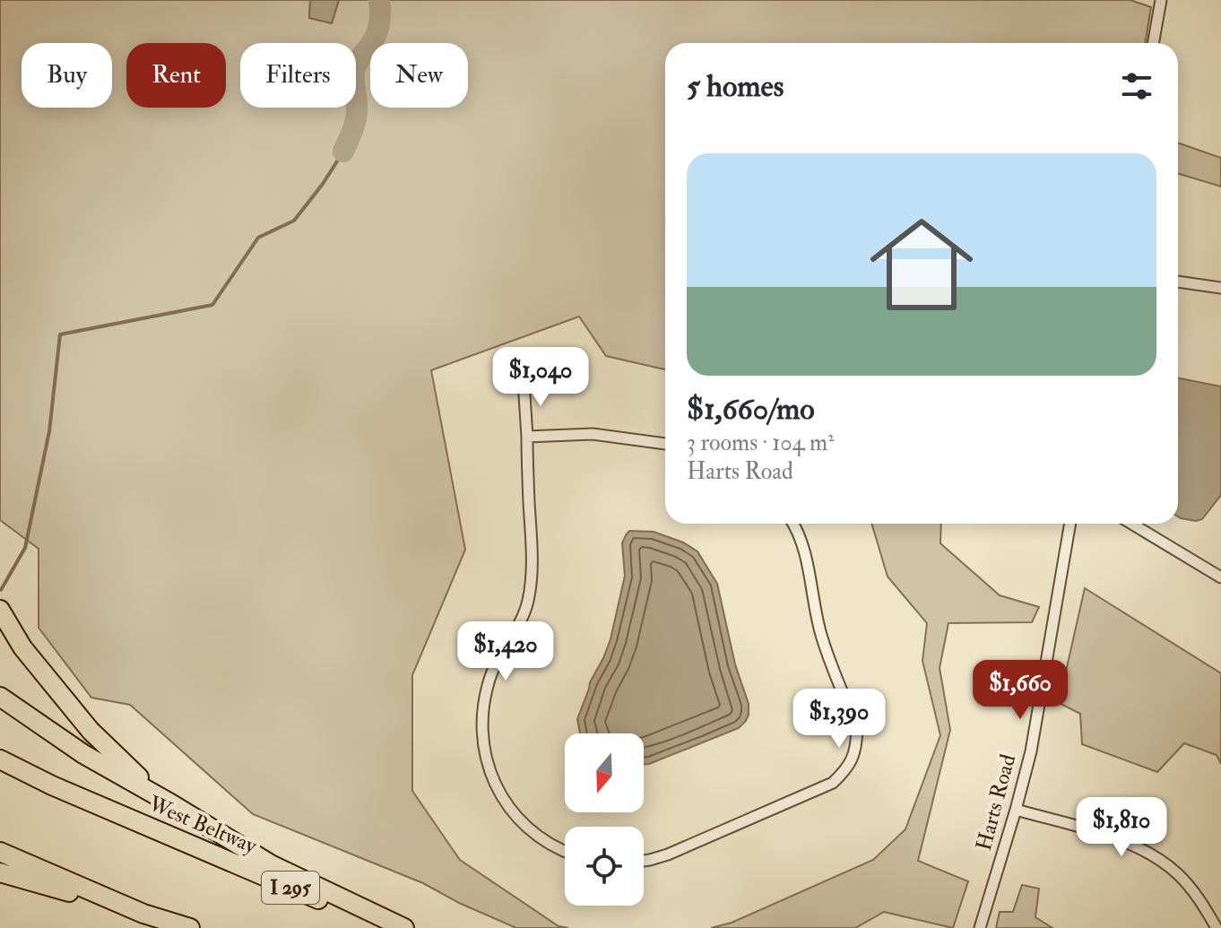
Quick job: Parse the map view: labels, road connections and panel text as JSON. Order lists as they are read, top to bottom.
{
  "streets": {
    "highway": ["West Beltway", "I 295"],
    "street": ["Harts Road"]
  },
  "north": "bottom",
  "page": {
    "chip": [
      "Buy",
      "Rent",
      "Filters",
      "New"
    ],
    "heading": "5 homes",
    "list": [
      {
        "name": "$1,660/mo",
        "note": "3 rooms · 104 m² · Harts Road"
      }
    ],
    "price": [
      "$1,040",
      "$1,420",
      "$1,660",
      "$1,390",
      "$1,810"
    ]
  }
}
